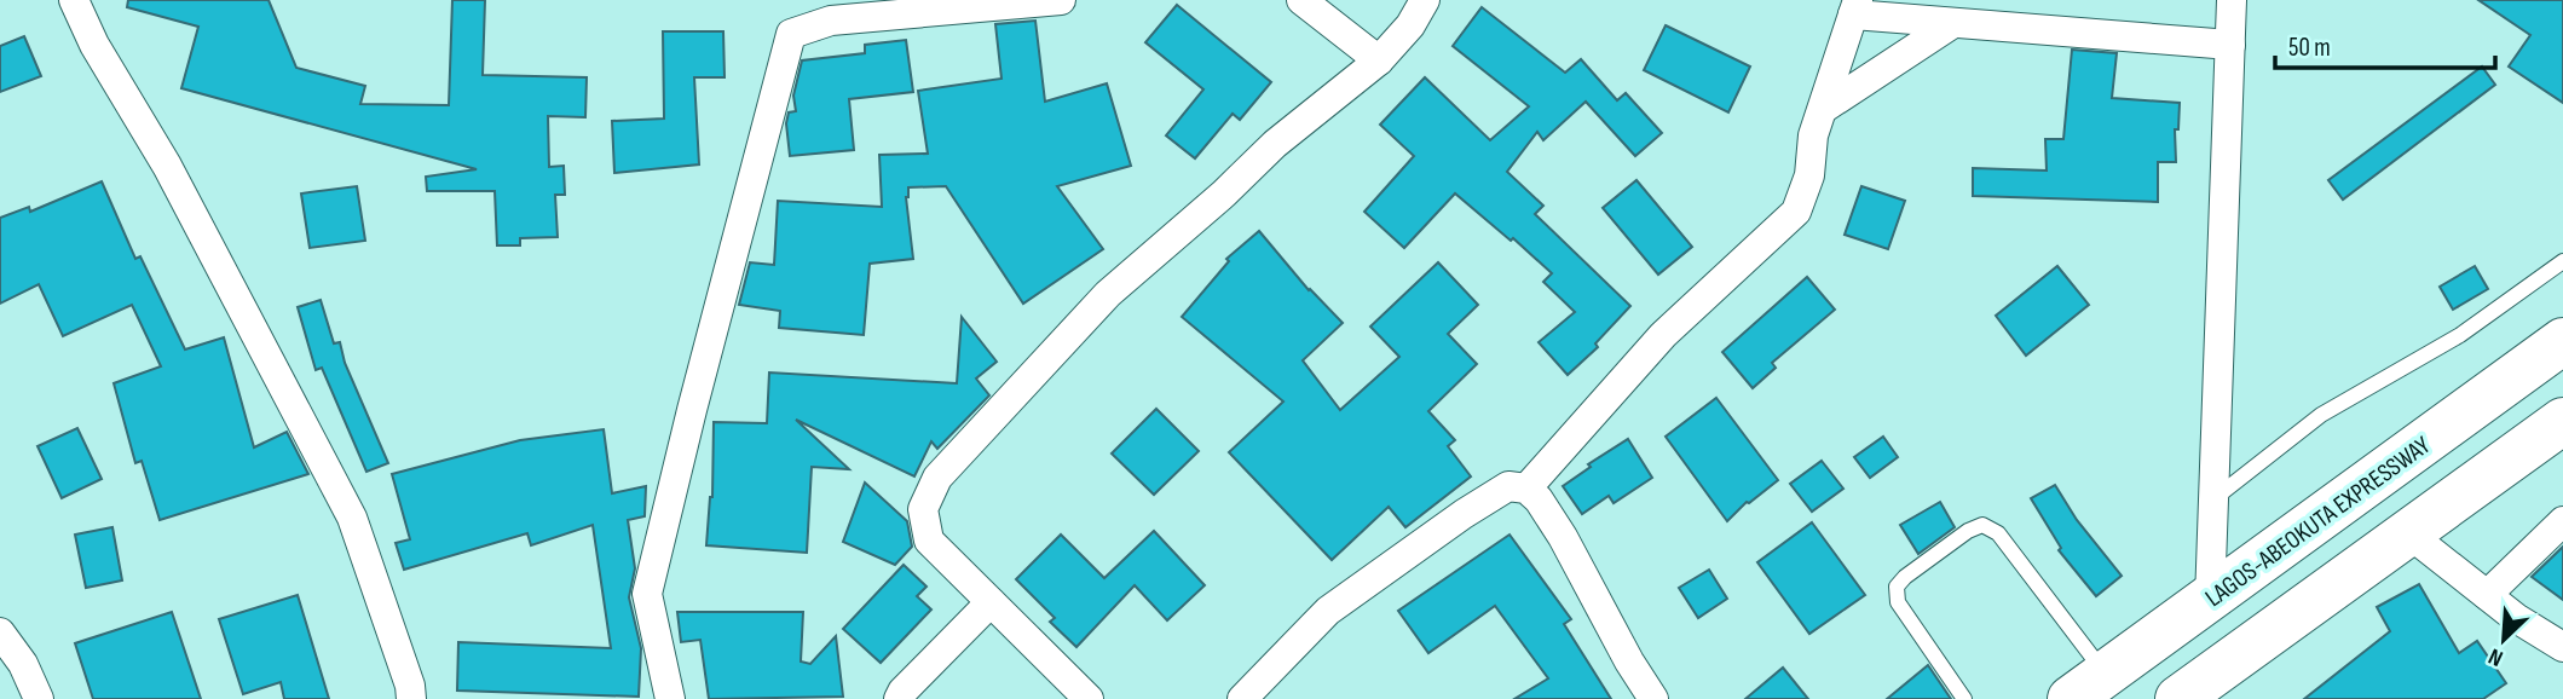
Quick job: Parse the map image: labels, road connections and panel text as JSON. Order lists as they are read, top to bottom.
{
  "streets": {
    "highway": ["LAGOS-ABEOKUTA EXPRESSWAY"]
  },
  "scale_bar": "50 m",
  "north": "bottom left"
}
